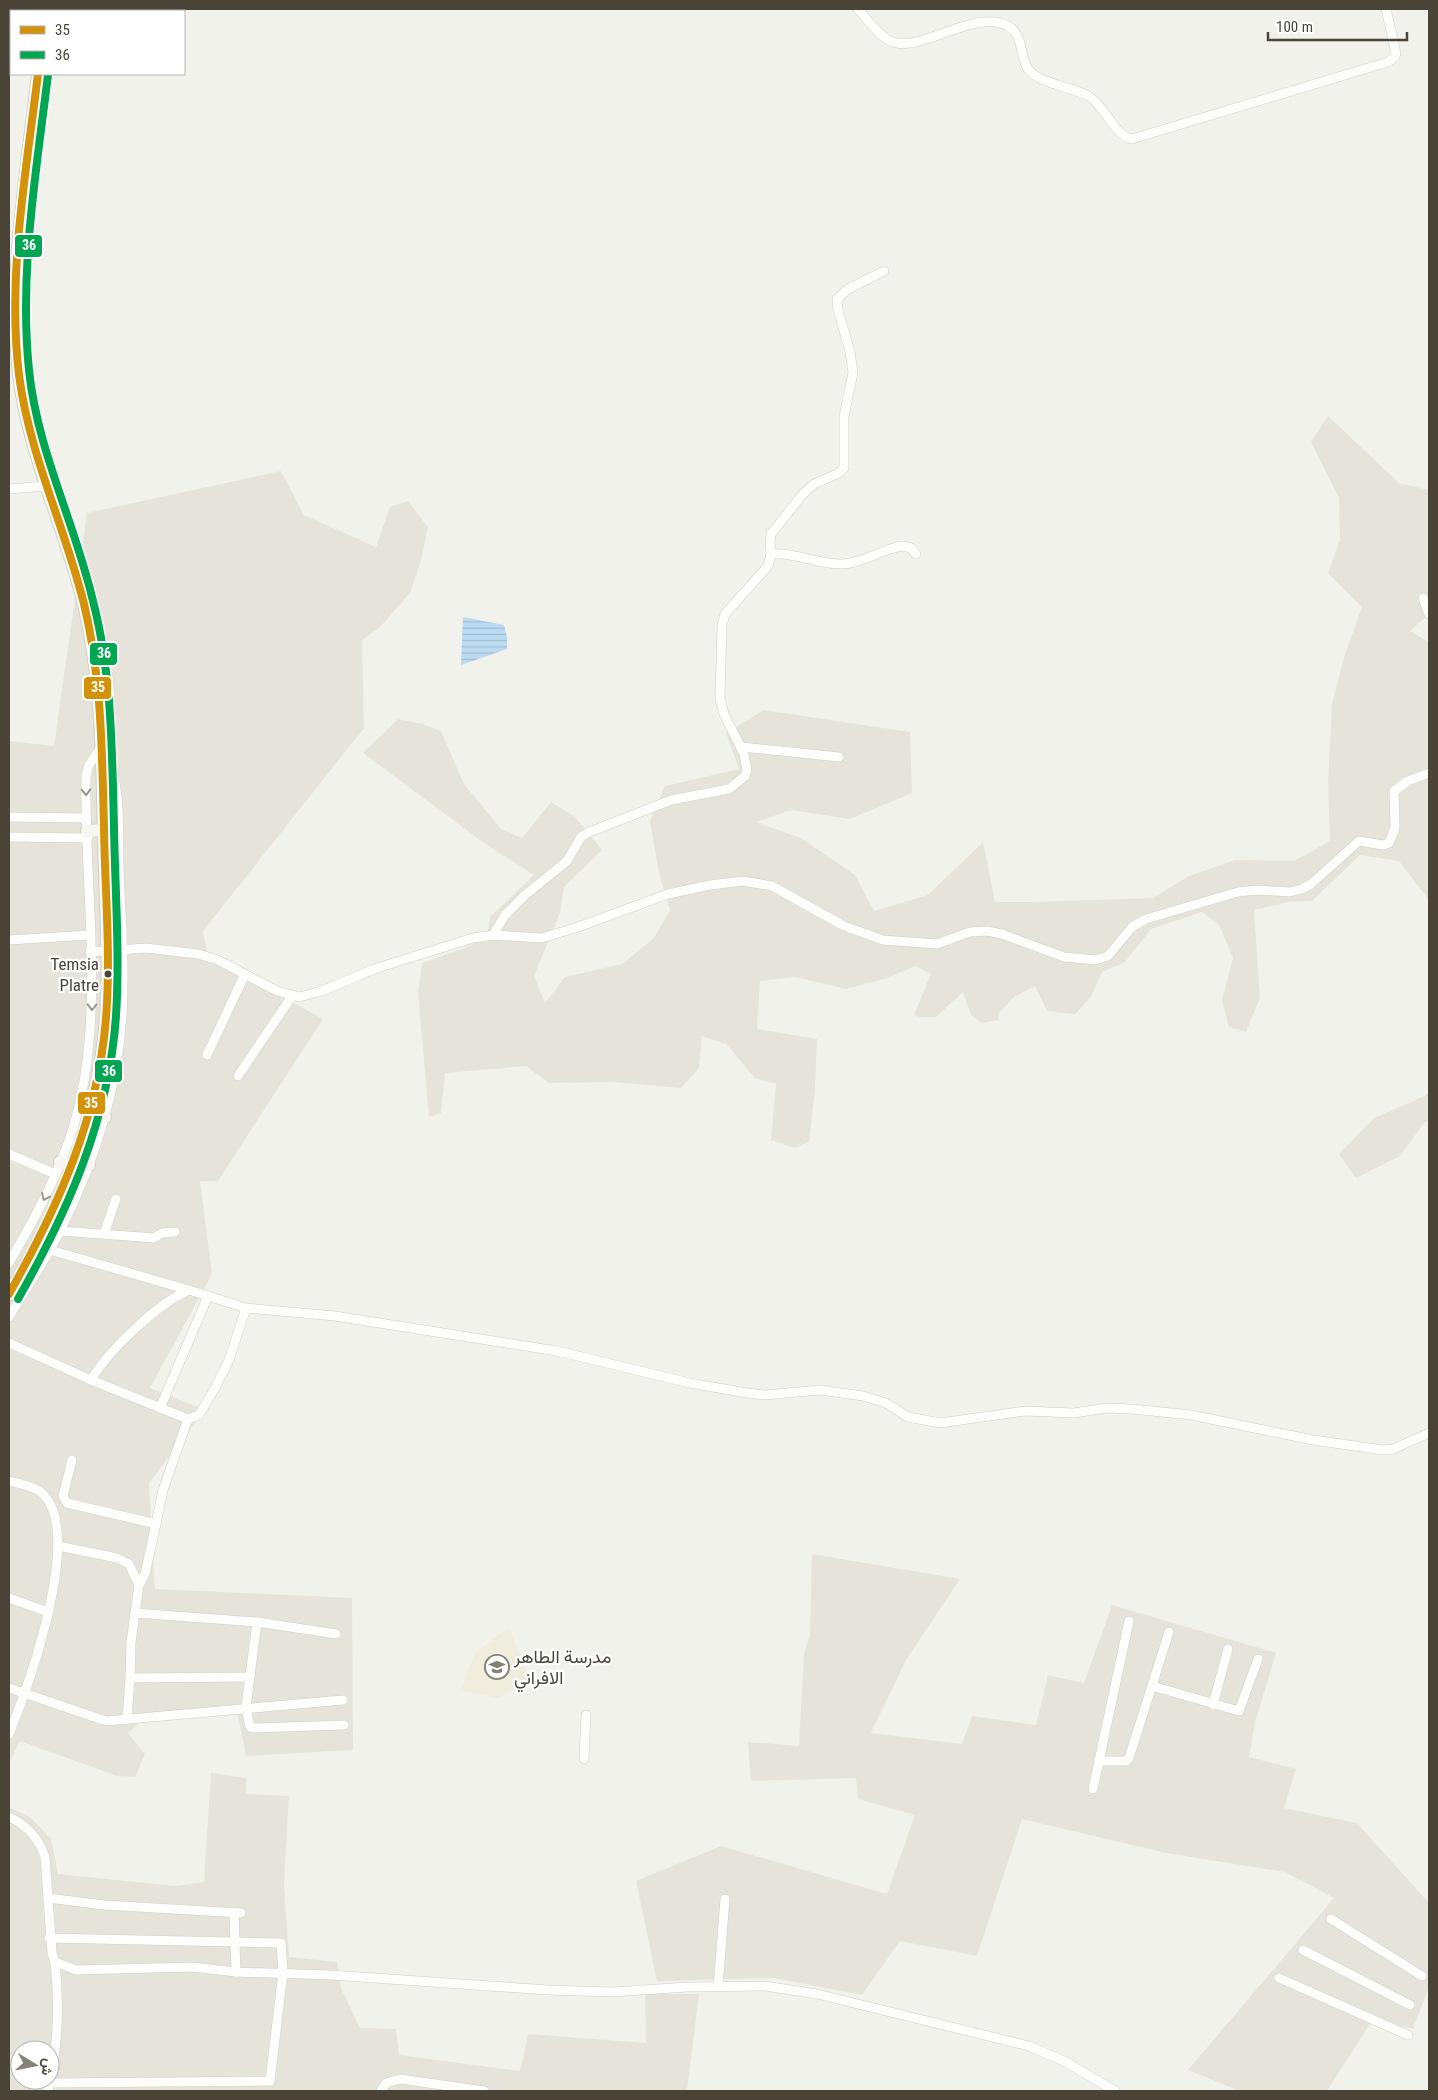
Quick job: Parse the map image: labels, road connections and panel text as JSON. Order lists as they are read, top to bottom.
{
  "places": {
    "other": ["Temsia Platre"],
    "school or university": ["مدرسة الطاهر الافراني"]
  },
  "lines": ["transit line 35", "transit line 36"],
  "legend": ["35", "36"],
  "scale_bar": "100 m",
  "north": "right"
}
